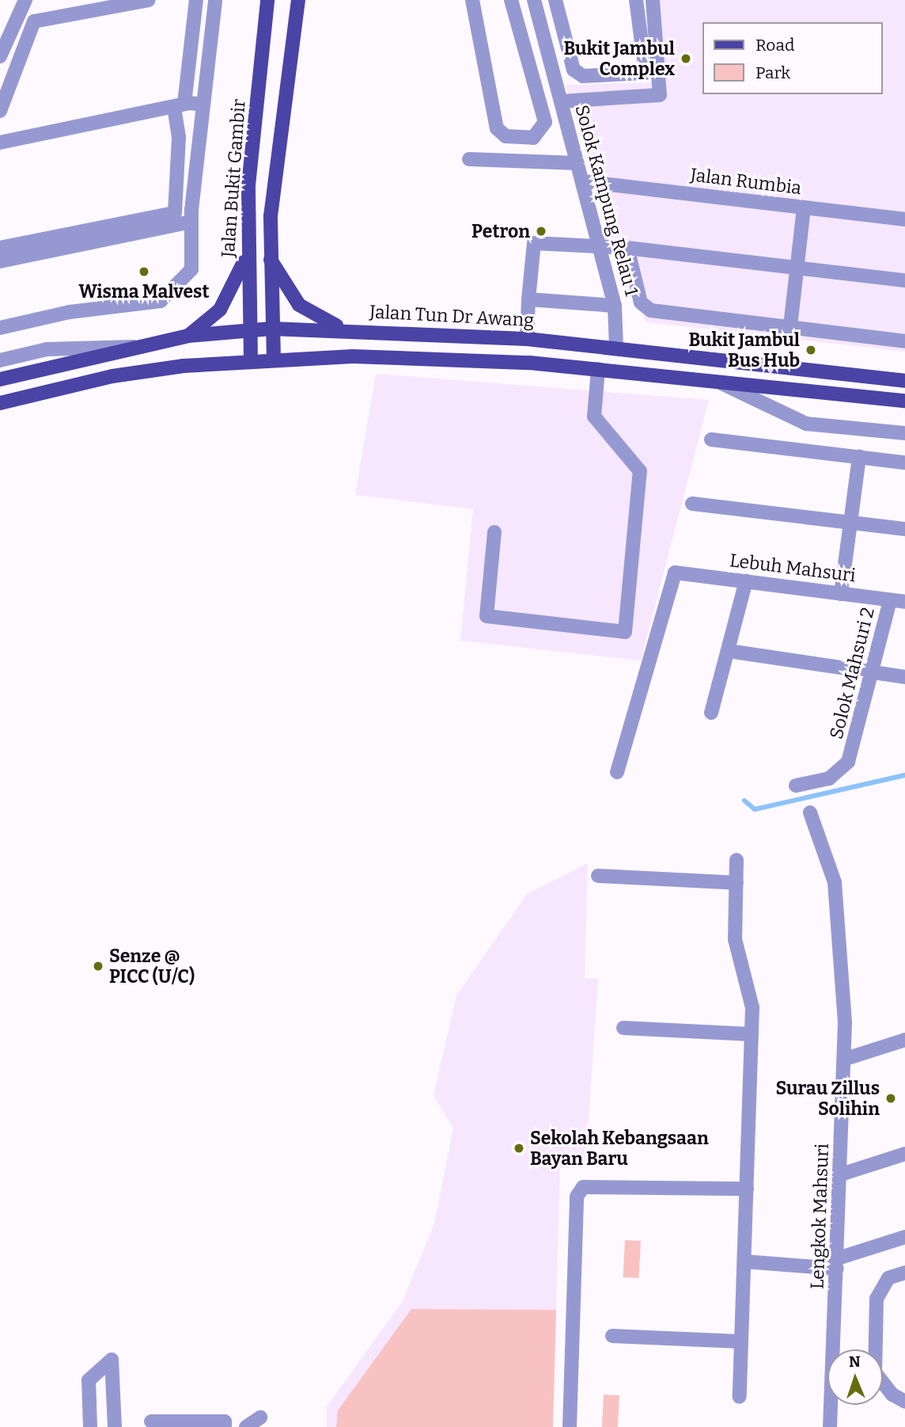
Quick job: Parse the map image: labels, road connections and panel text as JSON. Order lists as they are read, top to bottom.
{
  "streets": {
    "main road": ["Jalan Bukit Gambir", "Jalan Tun Dr Awang"],
    "street": [
      "Jalan Rumbia",
      "Solok Kampung Relau 1",
      "Lebuh Mahsuri",
      "Solok Mahsuri 2",
      "Lengkok Mahsuri"
    ]
  },
  "crossings": [
    ["Jalan Bukit Gambir", "Jalan Tun Dr Awang"],
    ["Jalan Rumbia", "Solok Kampung Relau 1"],
    ["Solok Kampung Relau 1", "Jalan Tun Dr Awang"],
    ["Lebuh Mahsuri", "Solok Mahsuri 2"]
  ],
  "places": [
    "Bukit Jambul Complex",
    "Petron",
    "Wisma Malvest",
    "Bukit Jambul Bus Hub",
    "Senze @ PICC (U/C)",
    "Surau Zillus Solihin",
    "Sekolah Kebangsaan Bayan Baru"
  ],
  "legend": ["Road", "Park"],
  "north": "top"
}
